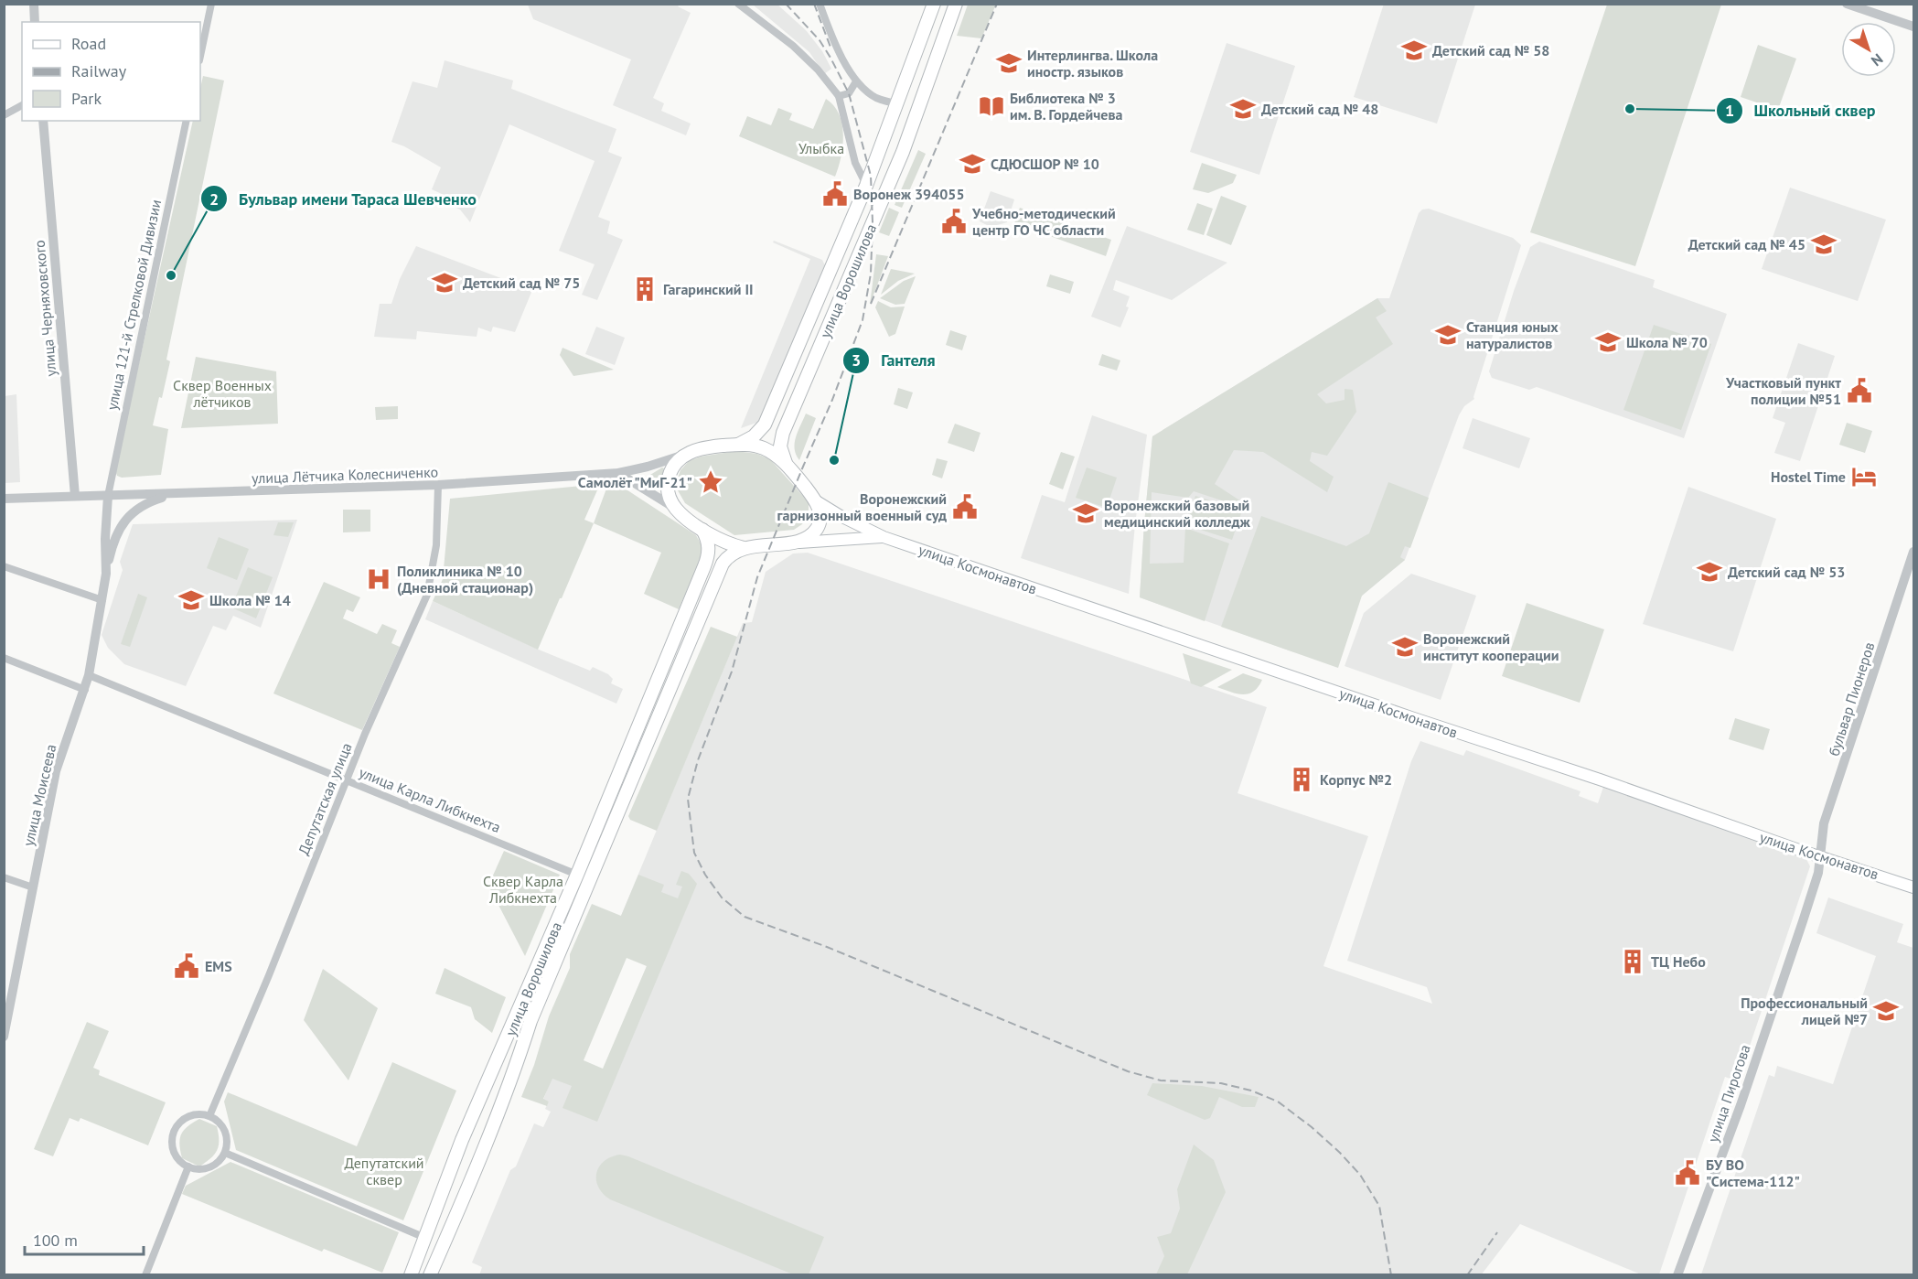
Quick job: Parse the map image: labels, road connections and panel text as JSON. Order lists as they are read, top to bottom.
{
  "streets": {
    "main road": ["улица Ворошилова", "улица Космонавтов"],
    "street": [
      "улица 121-й Стрелковой Дивизии",
      "улица Черняховского",
      "улица Лётчика Колесниченко",
      "бульвар Пионеров",
      "улица Моисеева",
      "Депутатская улица",
      "улица Карла Либкнехта",
      "улица Пирогова"
    ]
  },
  "crossings": [
    ["улица Ворошилова", "улица Лётчика Колесниченко"],
    ["улица Ворошилова", "улица Космонавтов"],
    ["улица Ворошилова", "улица Карла Либкнехта"],
    ["улица 121-й Стрелковой Дивизии", "улица Лётчика Колесниченко"],
    ["улица 121-й Стрелковой Дивизии", "улица Моисеева"],
    ["улица Черняховского", "улица Лётчика Колесниченко"],
    ["улица Лётчика Колесниченко", "улица Космонавтов"],
    ["улица Лётчика Колесниченко", "улица Моисеева"],
    ["улица Лётчика Колесниченко", "Депутатская улица"],
    ["улица Космонавтов", "бульвар Пионеров"],
    ["улица Космонавтов", "улица Пирогова"],
    ["бульвар Пионеров", "улица Пирогова"],
    ["улица Моисеева", "улица Карла Либкнехта"],
    ["Депутатская улица", "улица Карла Либкнехта"]
  ],
  "parks": [
    "Улыбка",
    "Сквер Военных лётчиков",
    "Сквер Карла Либкнехта",
    "Депутатский сквер"
  ],
  "places": {
    "school or university": [
      "Детский сад № 58",
      "Интерлингва. Школа иностр. языков",
      "Детский сад № 48",
      "СДЮСШОР № 10",
      "Детский сад № 45",
      "Детский сад № 75",
      "Станция юных натуралистов",
      "Школа № 70",
      "Воронежский базовый медицинский колледж",
      "Детский сад № 53",
      "Школа № 14",
      "Воронежский институт кооперации",
      "Профессиональный лицей №7"
    ],
    "library": ["Библиотека № 3 им. В. Гордейчева"],
    "other": ["Школьный сквер", "Бульвар имени Тараса Шевченко", "Гантеля"],
    "public building": [
      "Воронеж 394055",
      "Учебно-методический центр ГО ЧС области",
      "Участковый пункт полиции №51",
      "Воронежский гарнизонный военный суд",
      "EMS",
      "БУ ВО \"Система-112\""
    ],
    "building": ["Гагаринский II", "Корпус №2", "ТЦ Небо"],
    "hotel": ["Hostel Time"],
    "place": ["Самолёт \"МиГ-21\""],
    "hospital": ["Поликлиника № 10 (Дневной стационар)"]
  },
  "legend": ["Road", "Railway", "Park"],
  "scale_bar": "100 m",
  "north": "bottom right"
}
